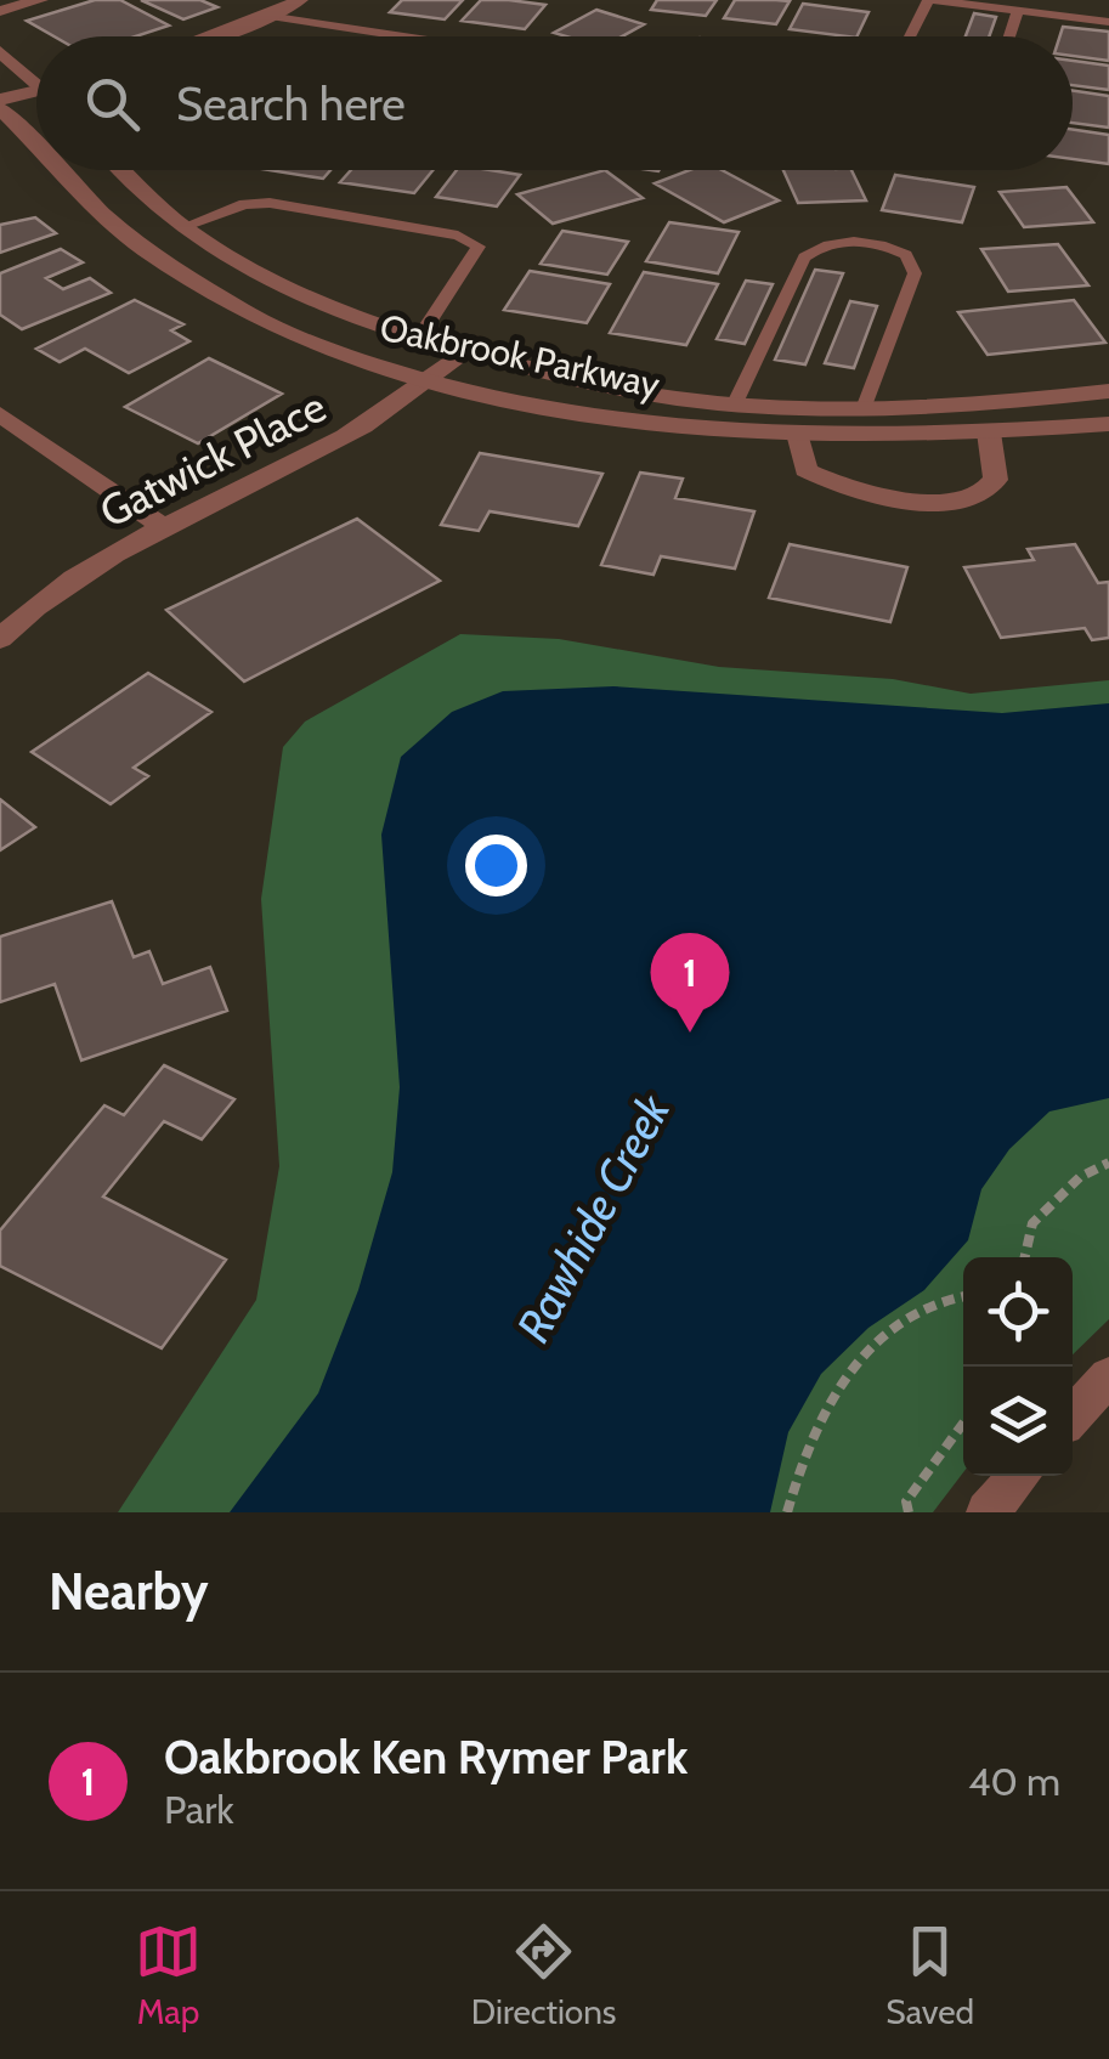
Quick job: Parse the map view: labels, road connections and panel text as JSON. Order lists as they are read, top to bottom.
{
  "streets": {
    "street": ["Oakbrook Parkway", "Gatwick Place"]
  },
  "crossings": [
    ["Oakbrook Parkway", "Gatwick Place"]
  ],
  "water": ["Rawhide Creek"],
  "page": {
    "search": "Search here",
    "pins": "1",
    "heading": "Nearby",
    "list": [
      {
        "mark": "1",
        "name": "Oakbrook Ken Rymer Park",
        "note": "Park",
        "value": "40 m"
      }
    ],
    "nav": ["Map", "Directions", "Saved"]
  }
}
